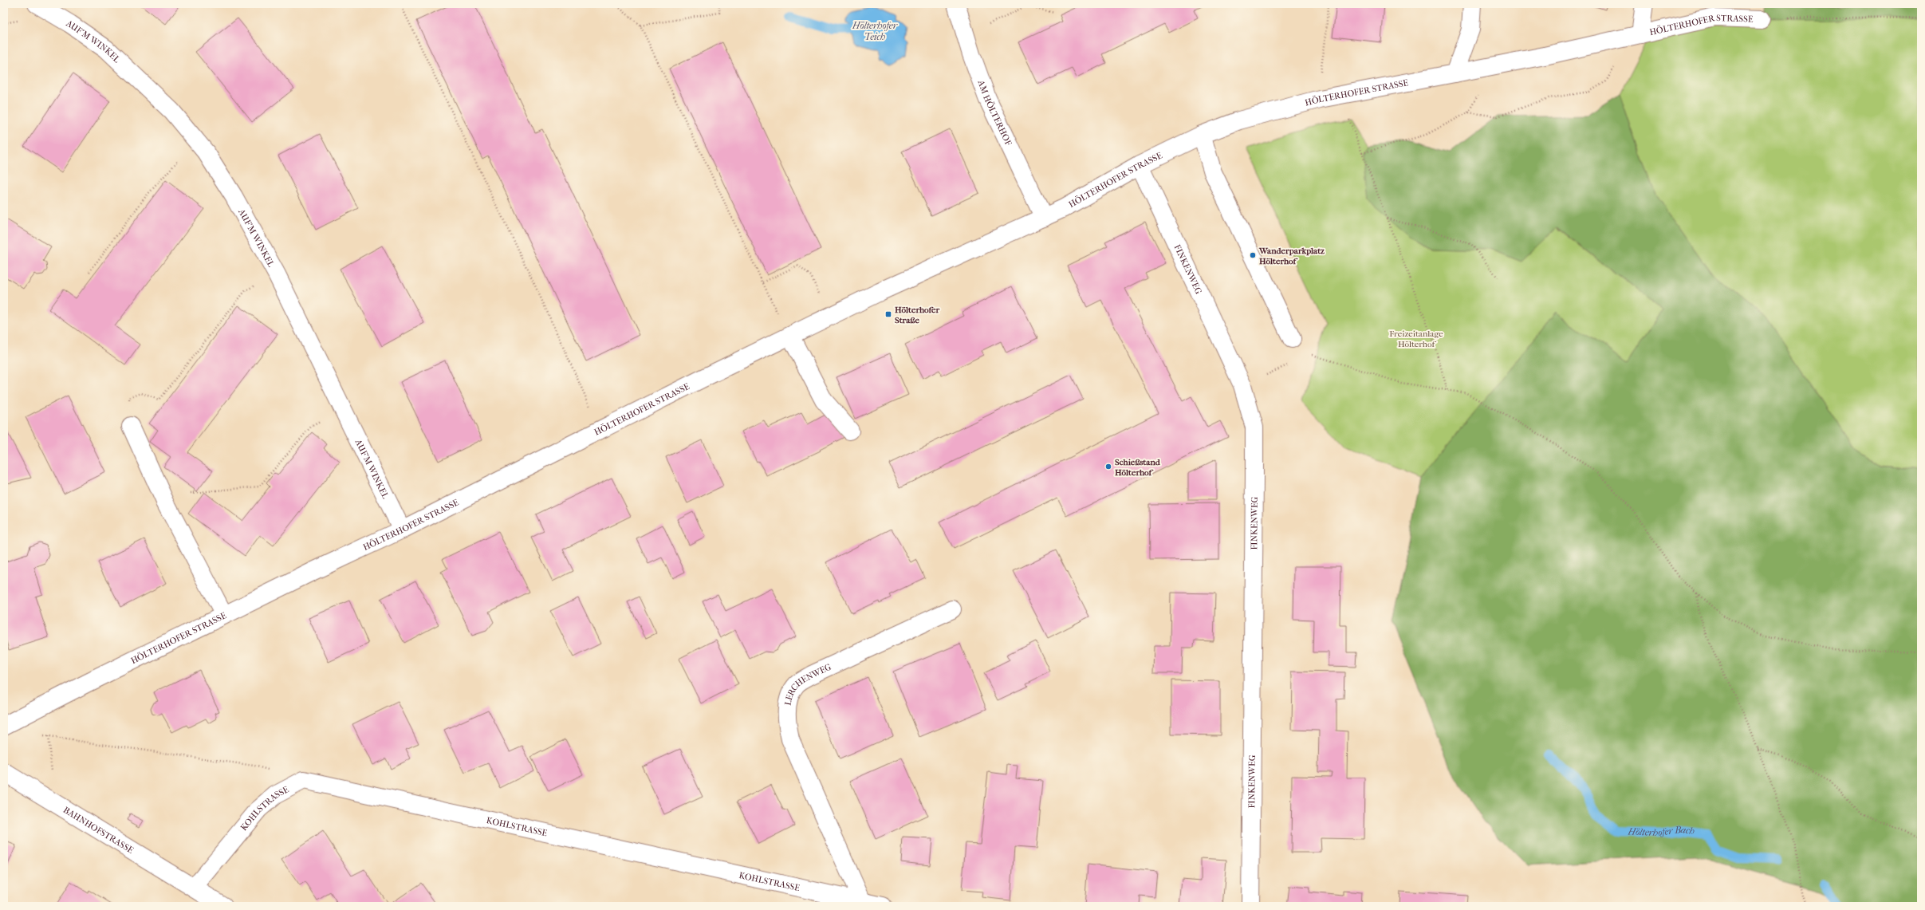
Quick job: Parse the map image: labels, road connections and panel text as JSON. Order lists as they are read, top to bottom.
{
  "streets": {
    "street": [
      "HÖLTERHOFER STRASSE",
      "AUF'M WINKEL",
      "AM HÖLTERHOF",
      "FINKENWEG",
      "LERCHENWEG",
      "KOHLSTRASSE",
      "BAHNHOFSTRASSE"
    ]
  },
  "crossings": [
    ["HÖLTERHOFER STRASSE", "AUF'M WINKEL"],
    ["HÖLTERHOFER STRASSE", "AM HÖLTERHOF"],
    ["HÖLTERHOFER STRASSE", "FINKENWEG"],
    ["LERCHENWEG", "KOHLSTRASSE"],
    ["KOHLSTRASSE", "BAHNHOFSTRASSE"]
  ],
  "water": ["Hölterhofer Teich", "Hölterhofer Bach"],
  "parks": ["Freizeitanlage Hölterhof"],
  "places": {
    "other": ["Wanderparkplatz Hölterhof", "Schießstand Hölterhof"],
    "transit": ["Hölterhofer Straße"]
  }
}
